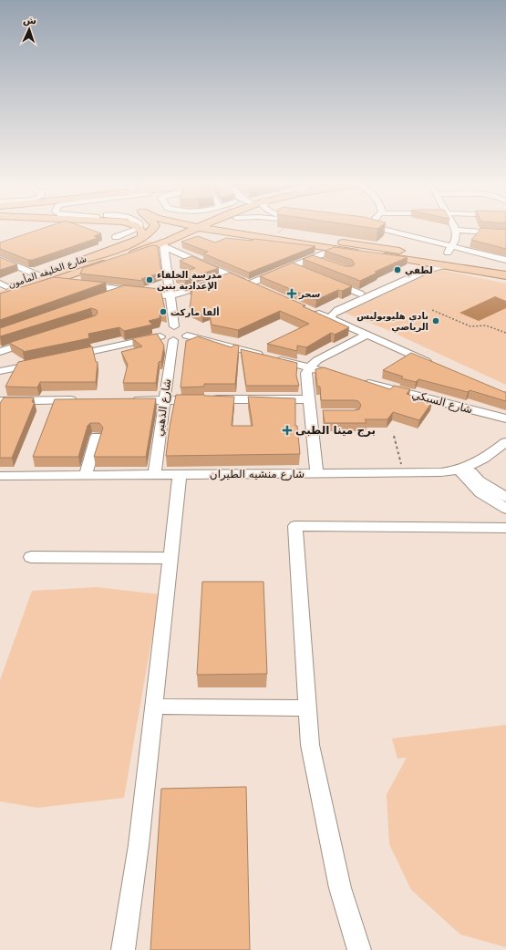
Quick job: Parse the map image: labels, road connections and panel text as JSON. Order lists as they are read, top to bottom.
{
  "streets": {
    "main road": ["شارع الخليفه المأمون"],
    "street": ["شارع السبكي", "شارع الذهبي", "شارع منشيه الطيران"]
  },
  "crossings": [
    ["شارع الذهبي", "شارع منشيه الطيران"]
  ],
  "places": {
    "other": [
      "لطفي",
      "مدرسة الخلفاء الإعدادية بنين",
      "ألفا ماركت",
      "نادي هليوبوليس الرياضي"
    ],
    "health": ["سحر", "برج مينا الطبى"]
  },
  "north": "top"
}
